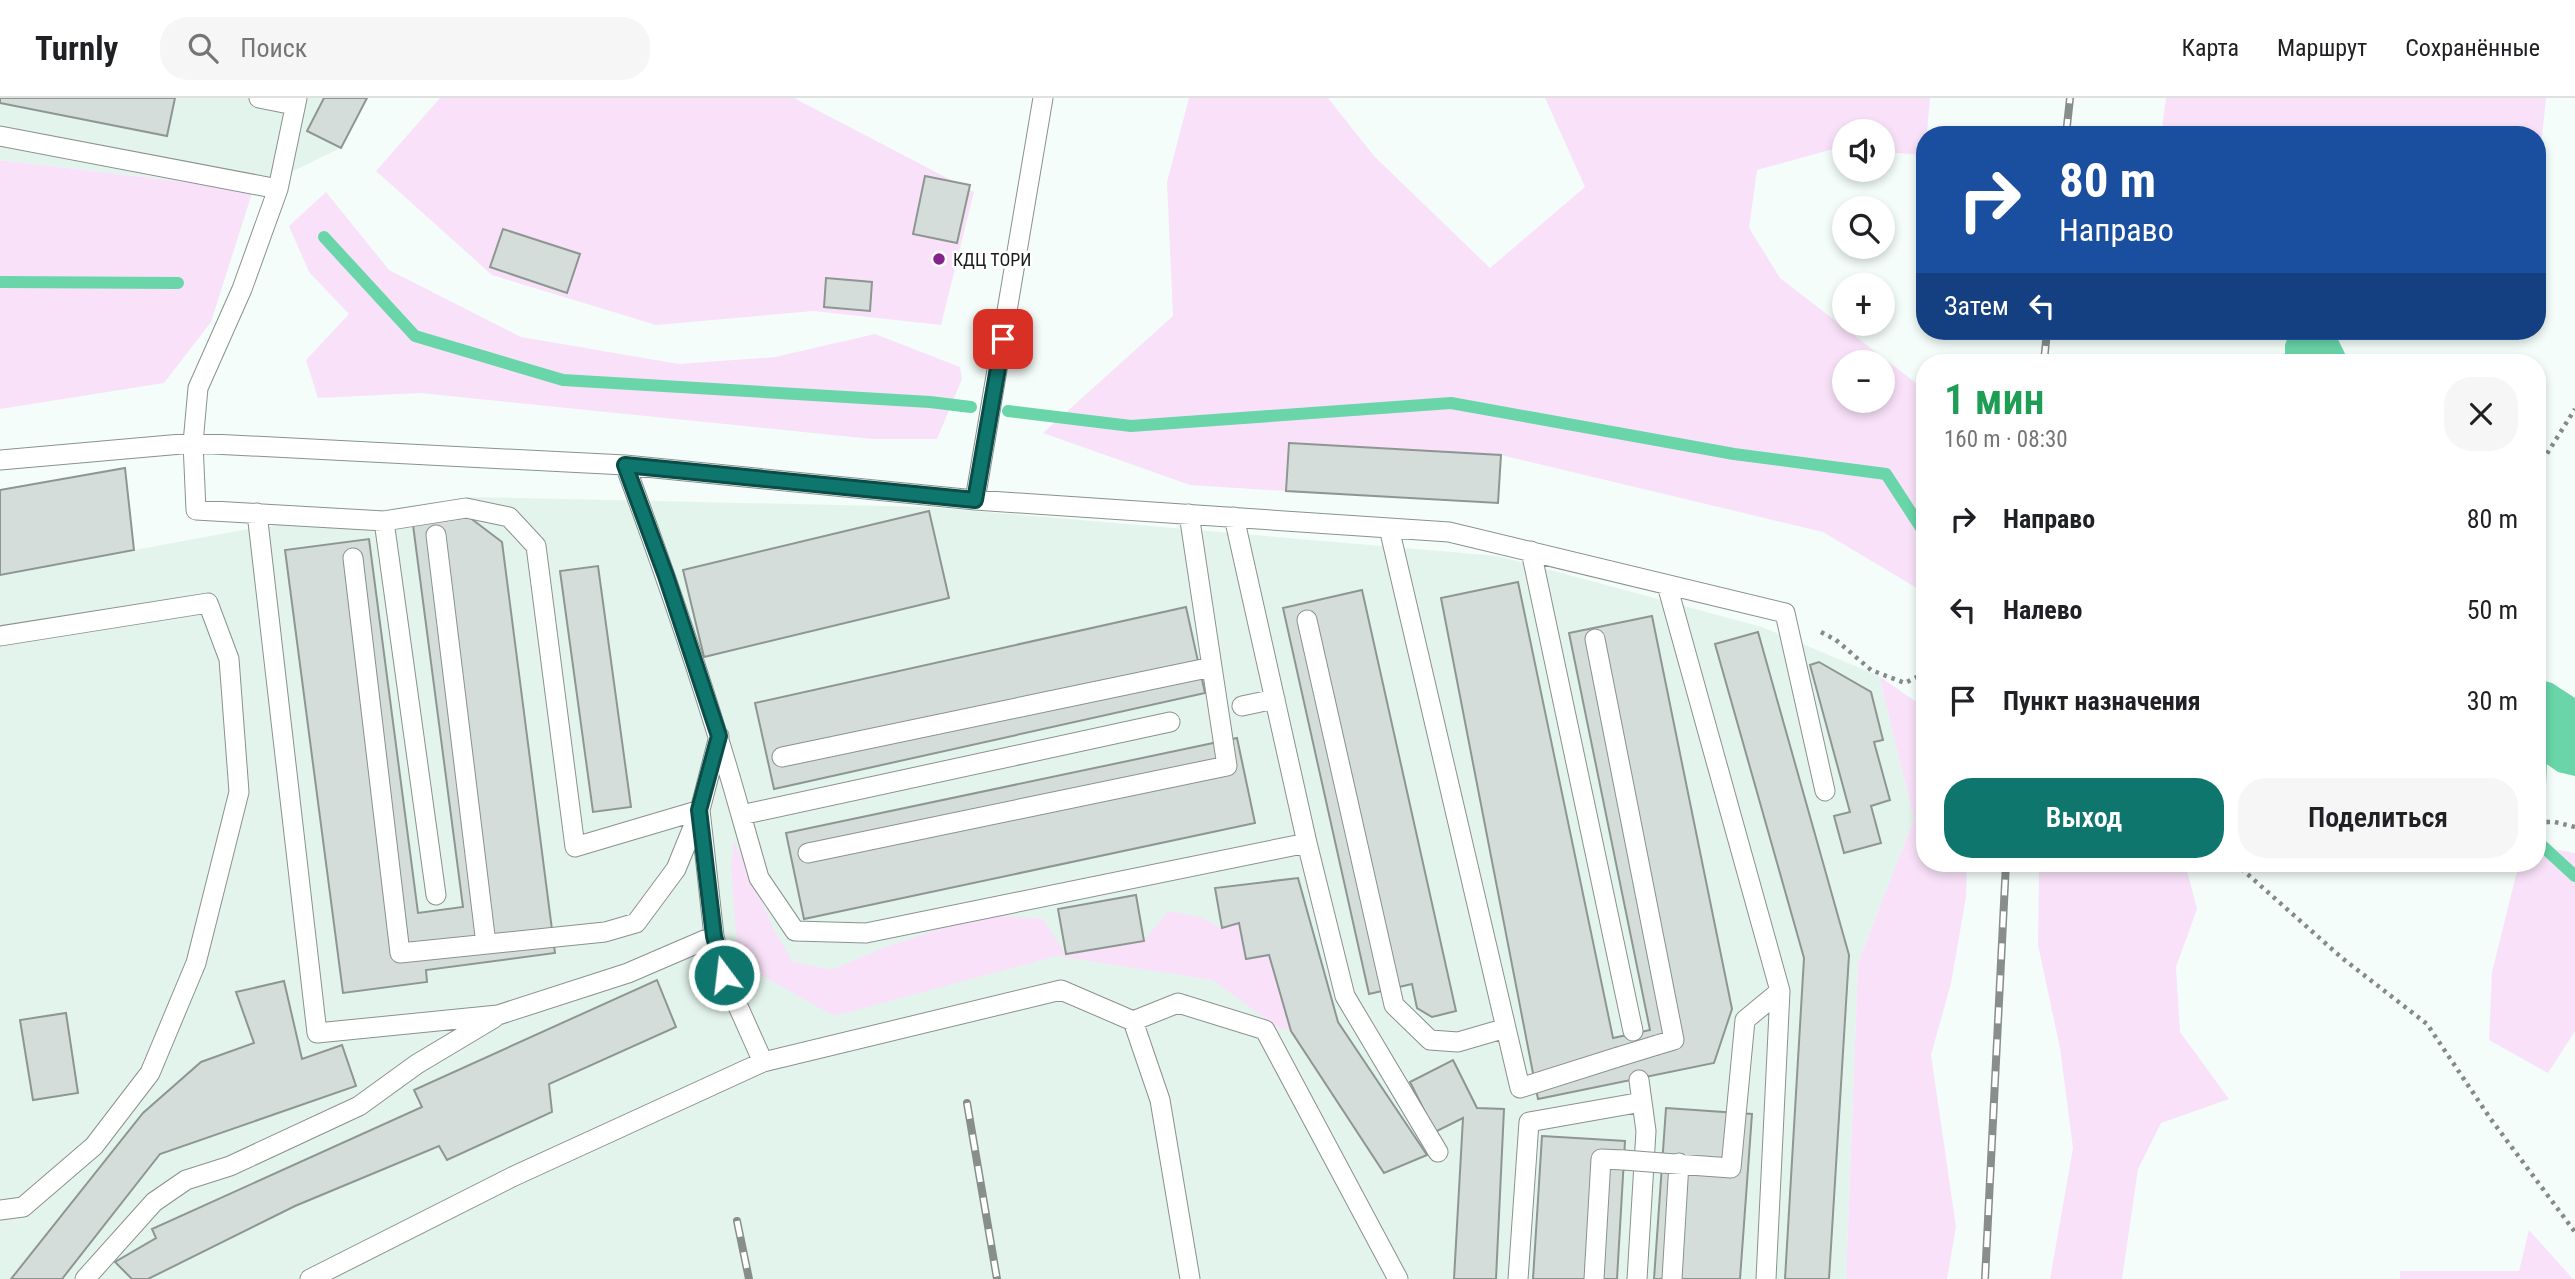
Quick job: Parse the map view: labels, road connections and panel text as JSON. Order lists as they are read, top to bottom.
{
  "places": ["КДЦ ТОРИ"],
  "page": {
    "header": "Turnly",
    "search": "Поиск",
    "nav": ["Карта", "Маршрут", "Сохранённые"],
    "map_buttons": ["+", "−"],
    "turn": ["80 m", "Направо"],
    "then": "Затем",
    "heading": ["1 мин", "160 m · 08:30"],
    "list": [
      {
        "name": "Направо",
        "value": "80 m"
      },
      {
        "name": "Налево",
        "value": "50 m"
      },
      {
        "name": "Пункт назначения",
        "value": "30 m"
      }
    ],
    "buttons": ["Выход", "Поделиться"]
  }
}
